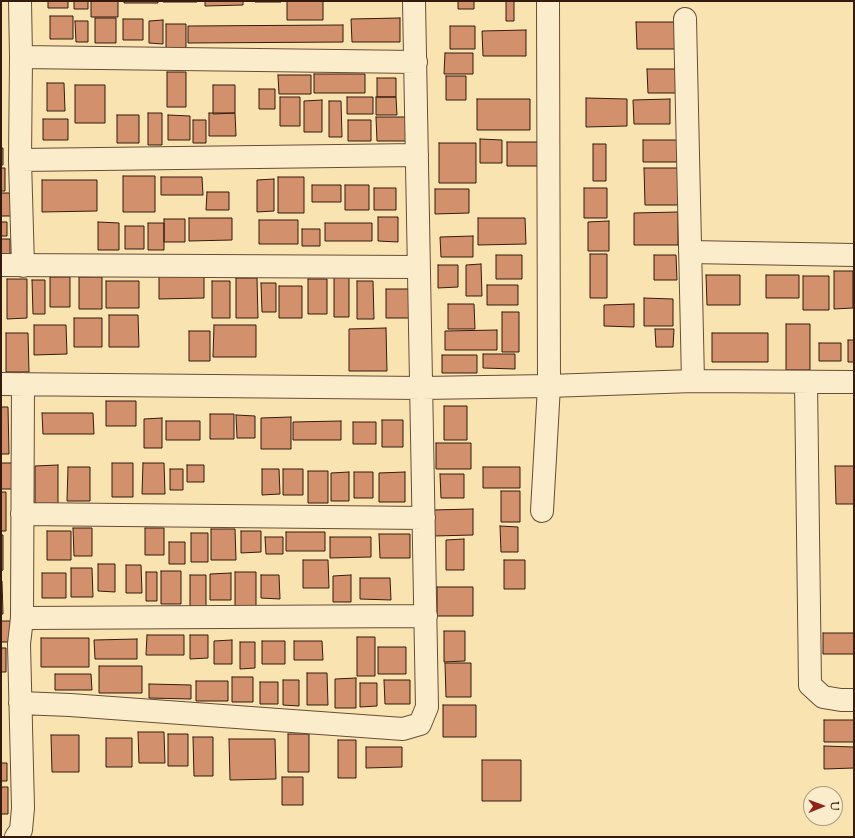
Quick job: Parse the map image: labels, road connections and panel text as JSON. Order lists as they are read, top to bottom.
{
  "north": "right"
}
